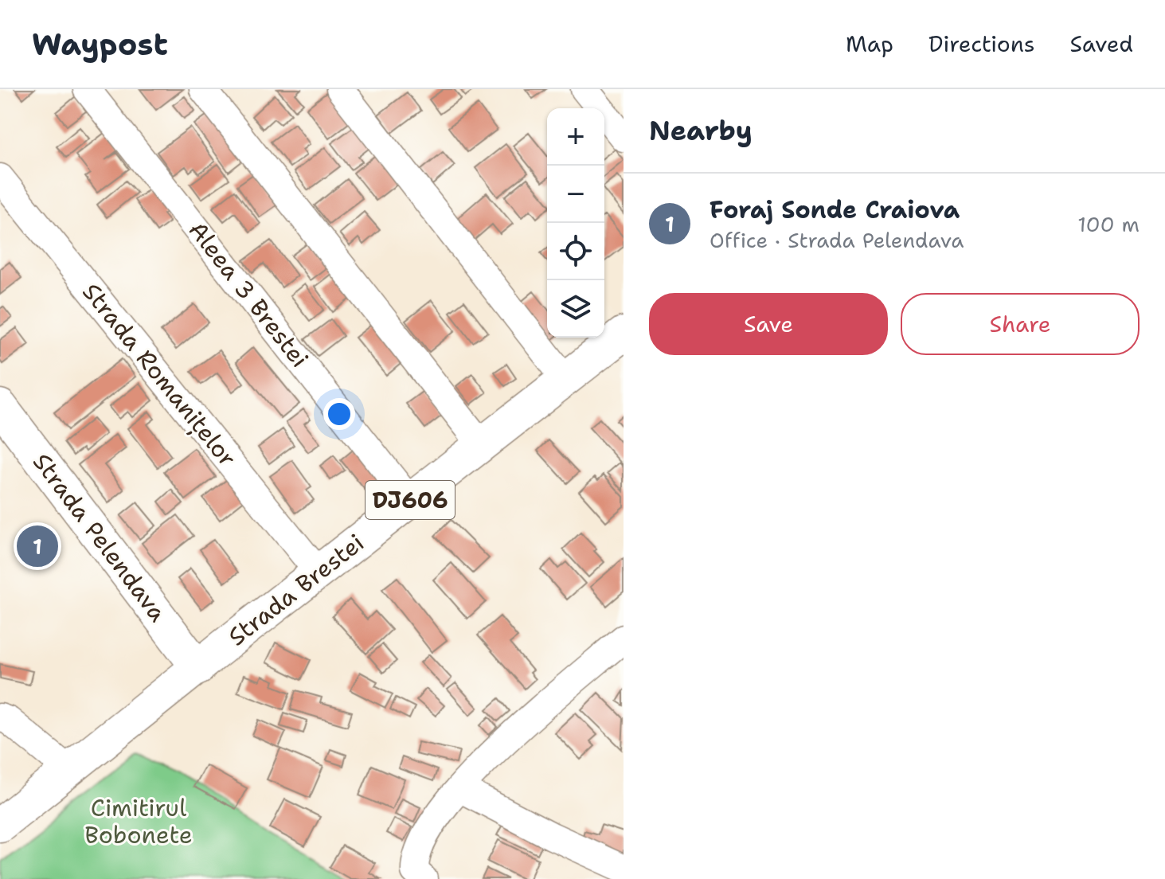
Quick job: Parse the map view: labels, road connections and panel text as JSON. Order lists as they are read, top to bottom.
{
  "streets": {
    "main road": ["DJ606", "Strada Pelendava", "Strada Brestei"],
    "street": ["Aleea 3 Brestei", "Strada Romanițelor"]
  },
  "crossings": [
    ["Aleea 3 Brestei", "Strada Brestei"],
    ["Strada Romanițelor", "Strada Brestei"],
    ["Strada Pelendava", "Strada Brestei"]
  ],
  "parks": ["Cimitirul Bobonete"],
  "page": {
    "header": "Waypost",
    "nav": ["Map", "Directions", "Saved"],
    "heading": "Nearby",
    "map_buttons": ["+", "−"],
    "list": [
      {
        "mark": "1",
        "name": "Foraj Sonde Craiova",
        "note": "Office · Strada Pelendava",
        "value": "100 m"
      }
    ],
    "buttons": ["Save", "Share"],
    "pins": "1"
  }
}
